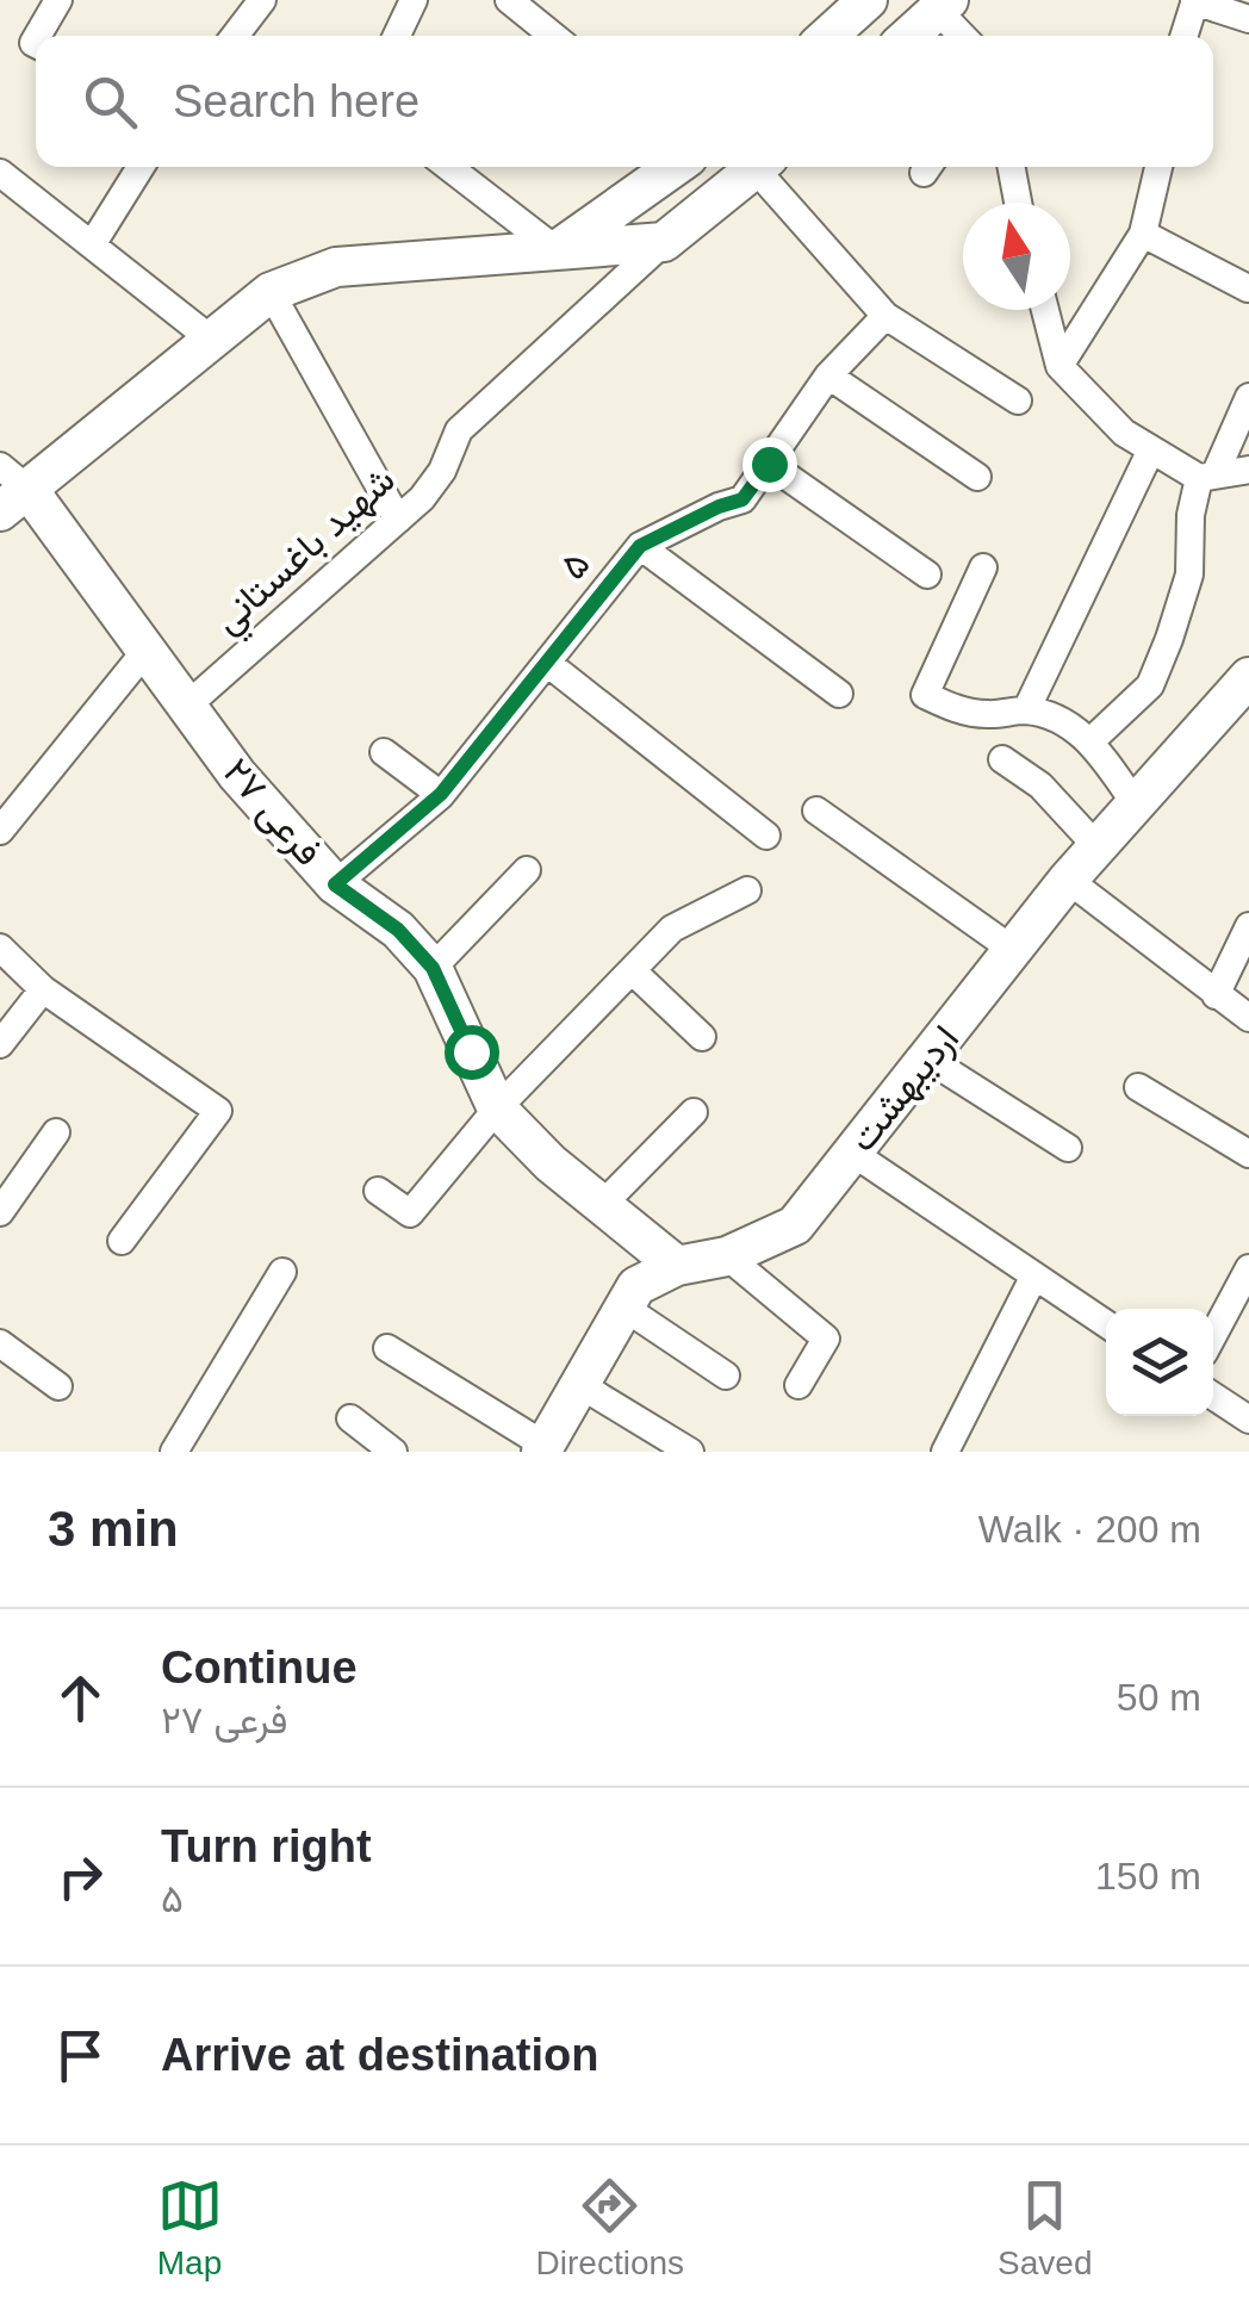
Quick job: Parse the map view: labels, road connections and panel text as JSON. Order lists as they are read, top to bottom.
{
  "streets": {
    "street": [
      "شهيد باغستاني",
      "۵",
      "فرعی ۲۷",
      "اردیبهشت"
    ]
  },
  "crossings": [
    ["شهيد باغستاني", "فرعی ۲۷"],
    ["۵", "فرعی ۲۷"],
    ["فرعی ۲۷", "اردیبهشت"]
  ],
  "north": "top",
  "page": {
    "search": "Search here",
    "heading": ["3 min", "Walk · 200 m"],
    "list": [
      ["Continue", "فرعی ۲۷", "50 m"],
      ["Turn right", "۵", "150 m"],
      "Arrive at destination"
    ],
    "nav": ["Map", "Directions", "Saved"]
  }
}
